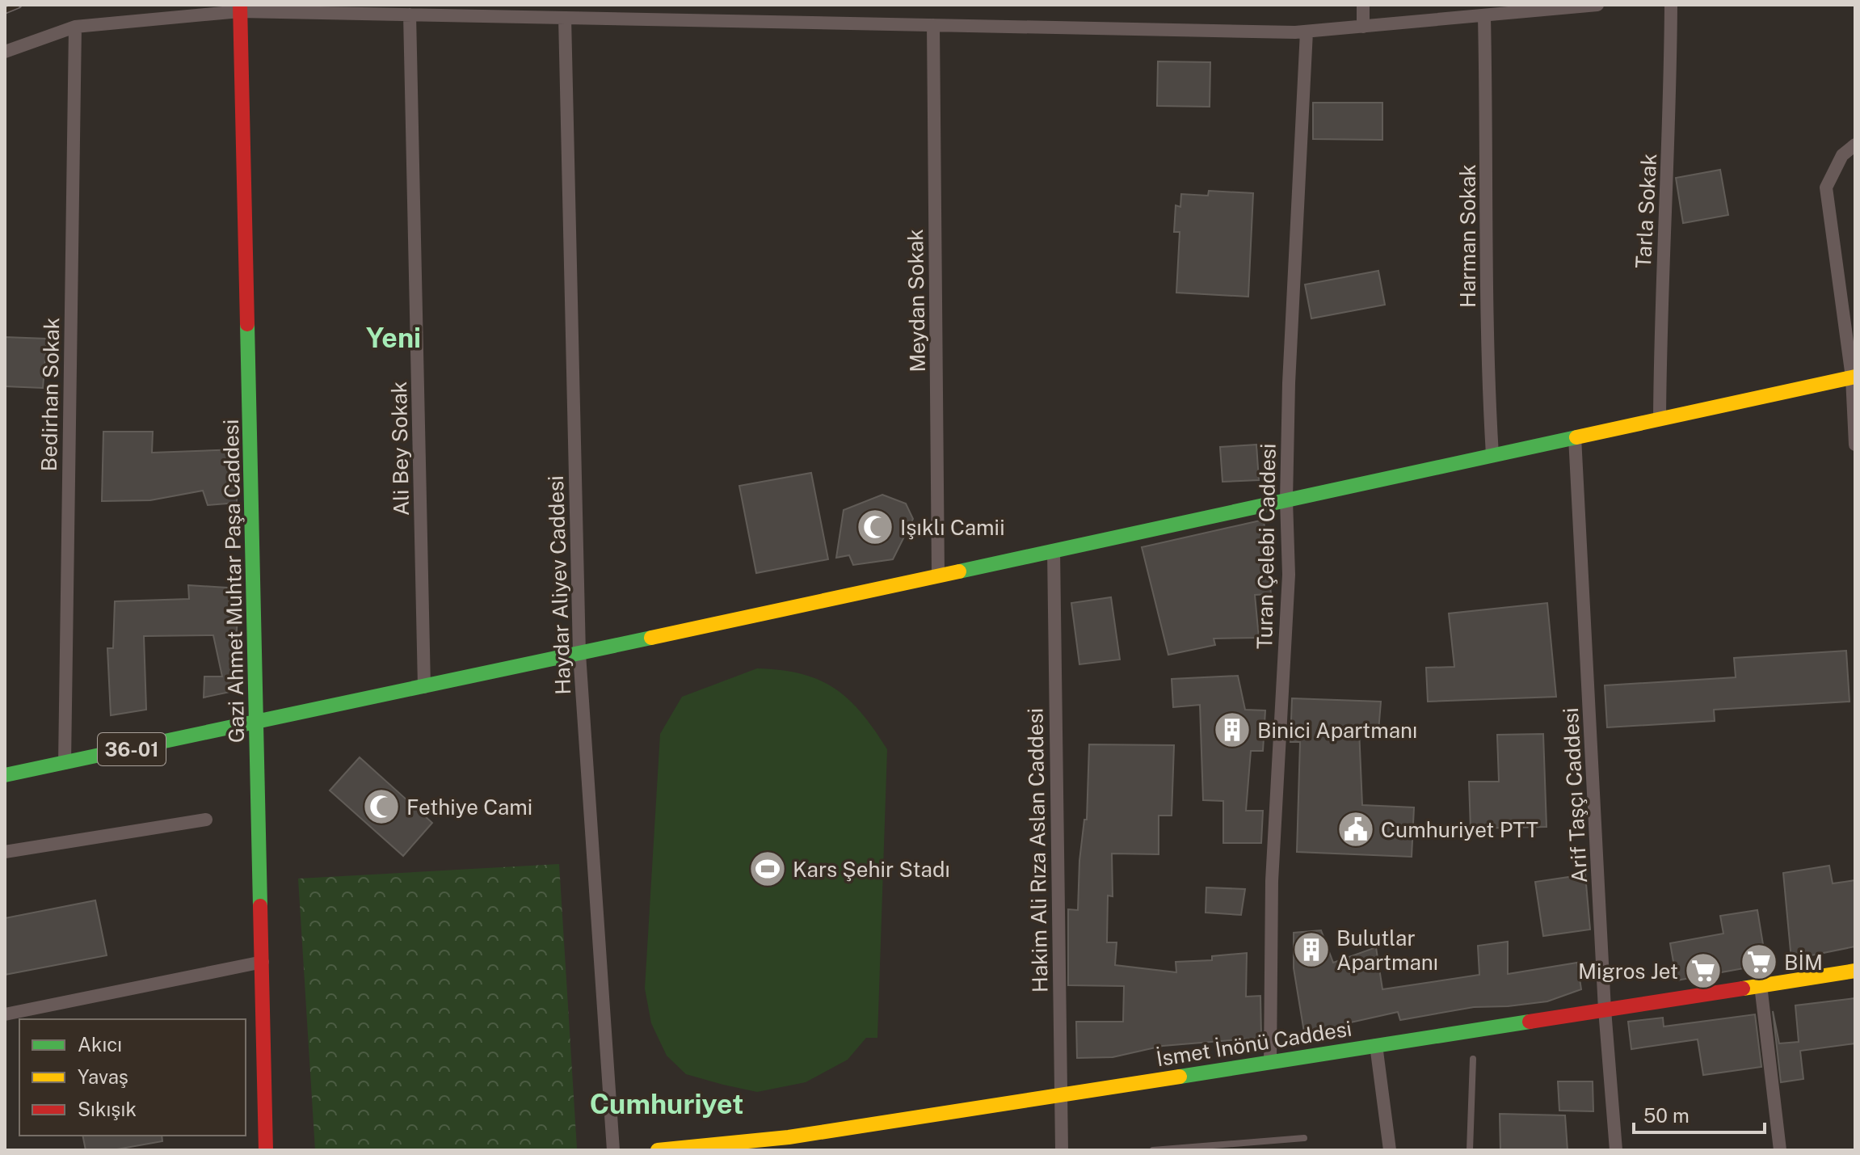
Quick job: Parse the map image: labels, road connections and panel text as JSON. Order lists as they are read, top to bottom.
{
  "streets": {
    "main road": ["Gazi Ahmet Muhtar Paşa Caddesi", "36-01", "İsmet İnönü Caddesi"],
    "street": [
      "Tarla Sokak",
      "Harman Sokak",
      "Meydan Sokak",
      "Bedirhan Sokak",
      "Ali Bey Sokak",
      "Turan Çelebi Caddesi",
      "Haydar Aliyev Caddesi",
      "Arif Taşçı Caddesi",
      "Hakim Ali Rıza Aslan Caddesi"
    ]
  },
  "crossings": [
    ["Bedirhan Sokak", "36-01"],
    ["Turan Çelebi Caddesi", "İsmet İnönü Caddesi"],
    ["Gazi Ahmet Muhtar Paşa Caddesi", "36-01"],
    ["Arif Taşçı Caddesi", "İsmet İnönü Caddesi"],
    ["Hakim Ali Rıza Aslan Caddesi", "İsmet İnönü Caddesi"]
  ],
  "districts": ["Yeni", "Cumhuriyet"],
  "places": {
    "mosque": ["Işıklı Camii", "Fethiye Cami"],
    "building": ["Binici Apartmanı", "Bulutlar Apartmanı"],
    "public building": ["Cumhuriyet PTT"],
    "sports": ["Kars Şehir Stadı"],
    "supermarket": ["BİM", "Migros Jet"]
  },
  "legend": ["Akıcı", "Yavaş", "Sıkışık"],
  "scale_bar": "50 m"
}
